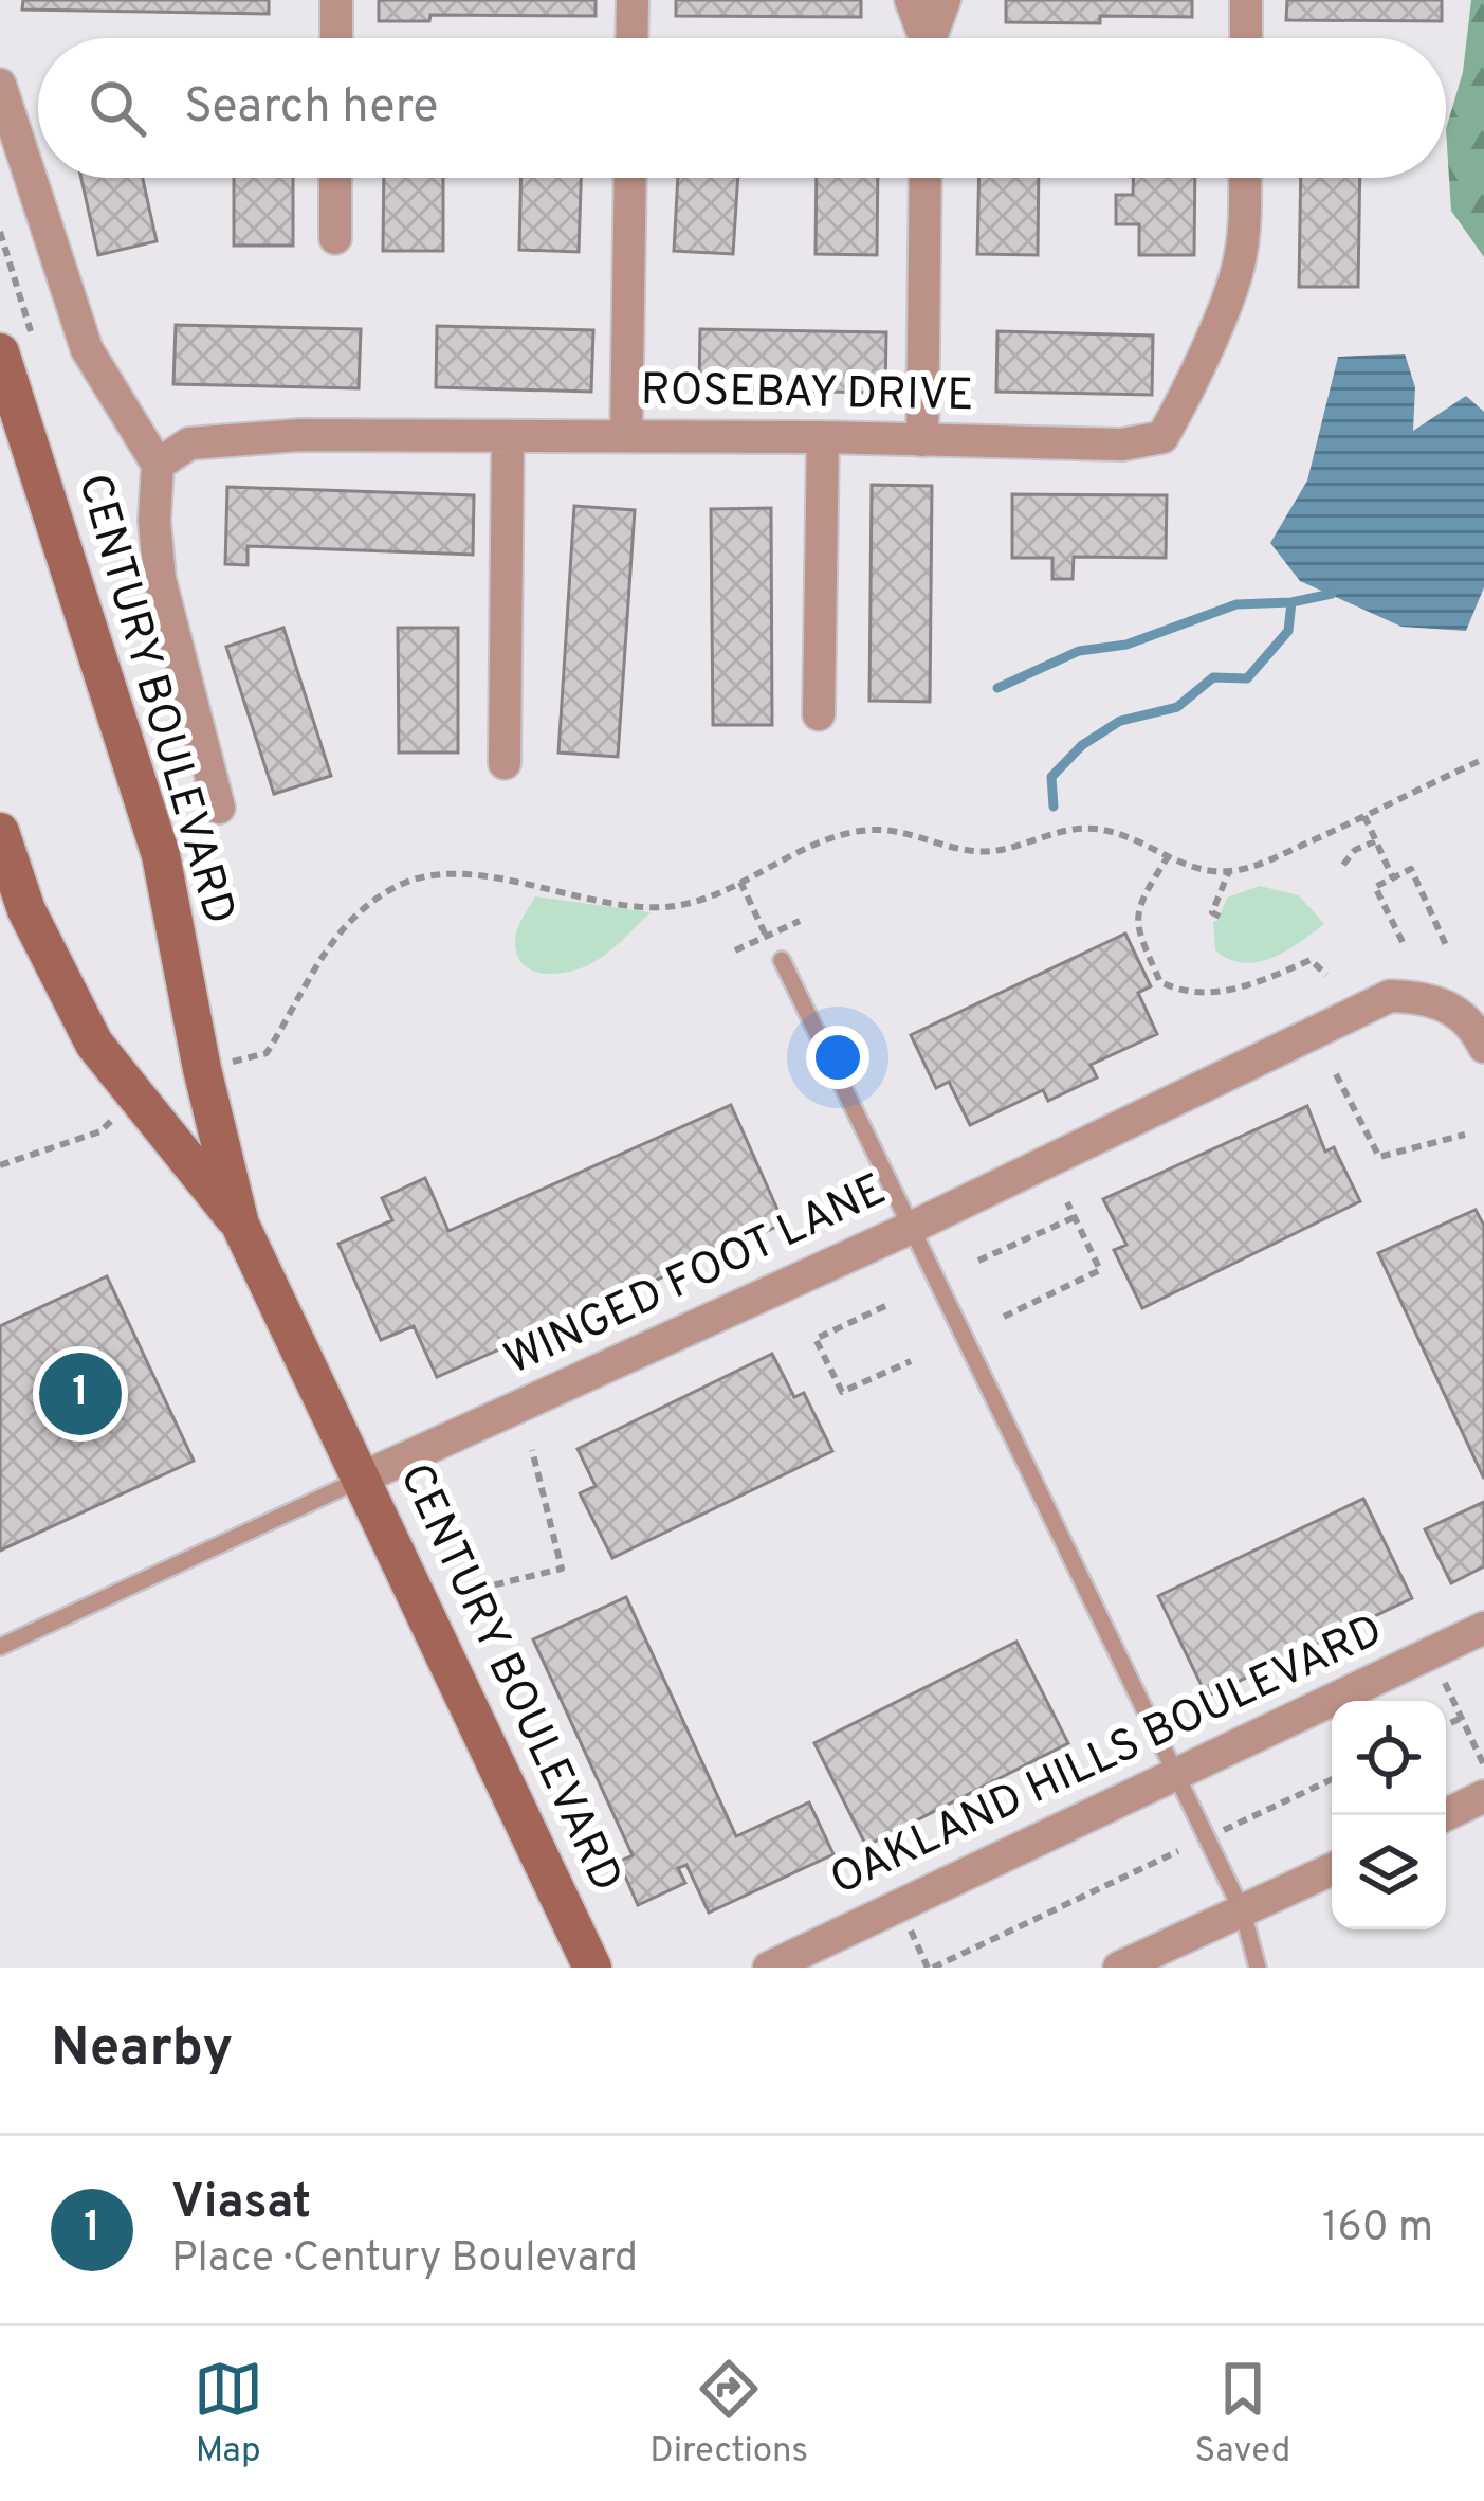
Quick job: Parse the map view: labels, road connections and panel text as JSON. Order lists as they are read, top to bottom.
{
  "streets": {
    "street": [
      "ROSEBAY DRIVE",
      "CENTURY BOULEVARD",
      "WINGED FOOT LANE",
      "OAKLAND HILLS BOULEVARD"
    ]
  },
  "crossings": [
    ["CENTURY BOULEVARD", "WINGED FOOT LANE"]
  ],
  "page": {
    "search": "Search here",
    "pins": "1",
    "heading": "Nearby",
    "list": [
      {
        "mark": "1",
        "name": "Viasat",
        "note": "Place · Century Boulevard",
        "value": "160 m"
      }
    ],
    "nav": ["Map", "Directions", "Saved"]
  }
}
